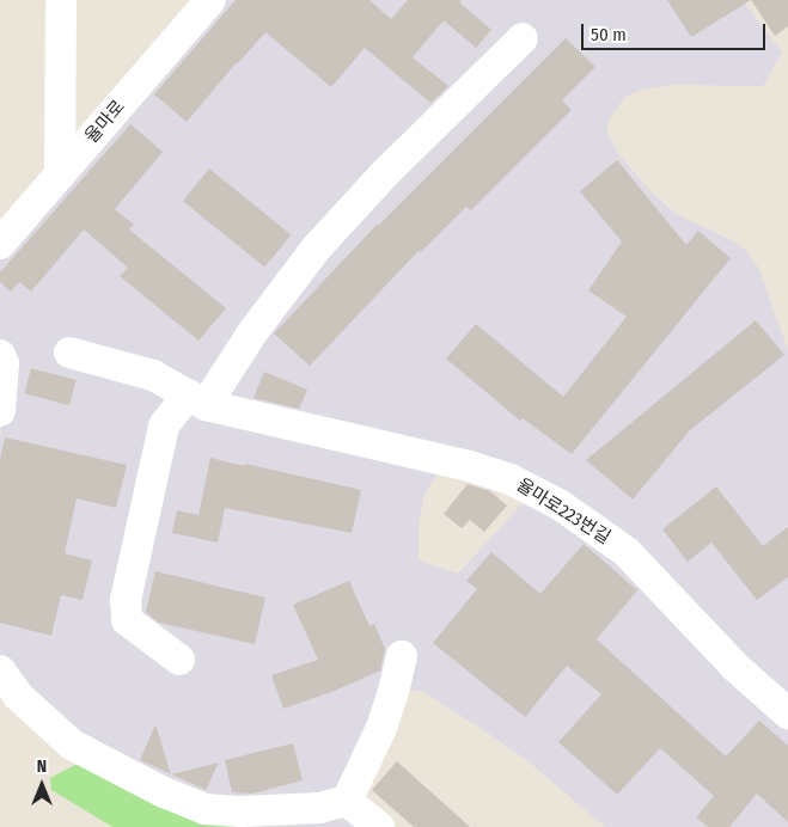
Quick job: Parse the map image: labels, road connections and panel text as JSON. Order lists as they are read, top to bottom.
{
  "streets": {
    "lane": ["율마로", "율마로223번길"]
  },
  "scale_bar": "50 m",
  "north": "top"
}
